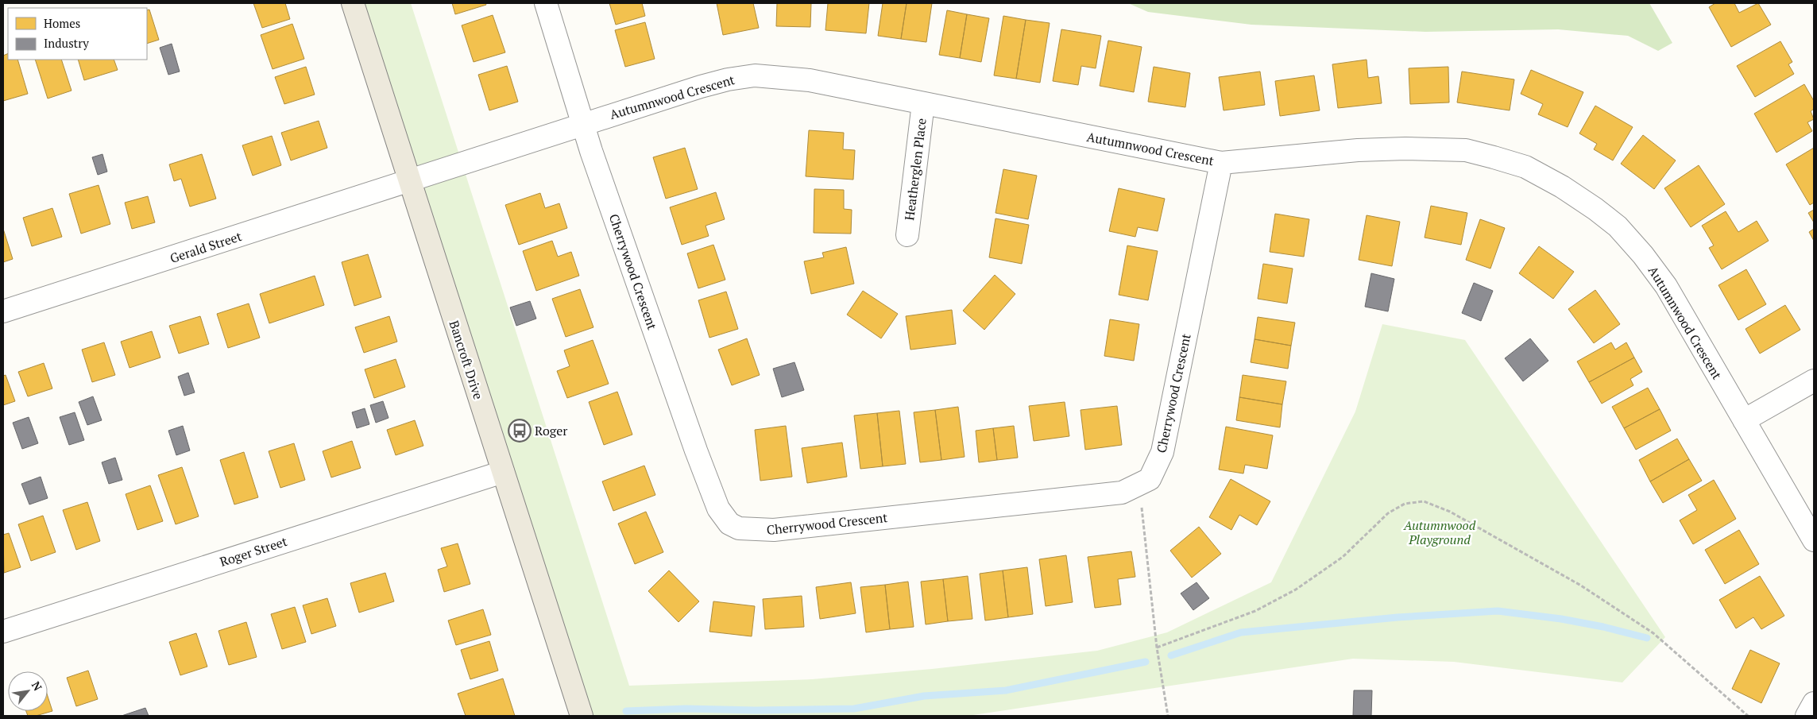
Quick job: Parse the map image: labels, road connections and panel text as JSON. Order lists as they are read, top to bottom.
{
  "streets": {
    "main road": ["Bancroft Drive"],
    "street": [
      "Autumnwood Crescent",
      "Heatherglen Place",
      "Gerald Street",
      "Cherrywood Crescent",
      "Roger Street"
    ]
  },
  "crossings": [
    ["Autumnwood Crescent", "Heatherglen Place"],
    ["Autumnwood Crescent", "Gerald Street"],
    ["Autumnwood Crescent", "Cherrywood Crescent"],
    ["Autumnwood Crescent", "Bancroft Drive"],
    ["Gerald Street", "Bancroft Drive"],
    ["Bancroft Drive", "Roger Street"]
  ],
  "parks": ["Autumnwood Playground"],
  "places": {
    "bus stop": ["Roger"]
  },
  "legend": ["Homes", "Industry"],
  "north": "top right"
}
